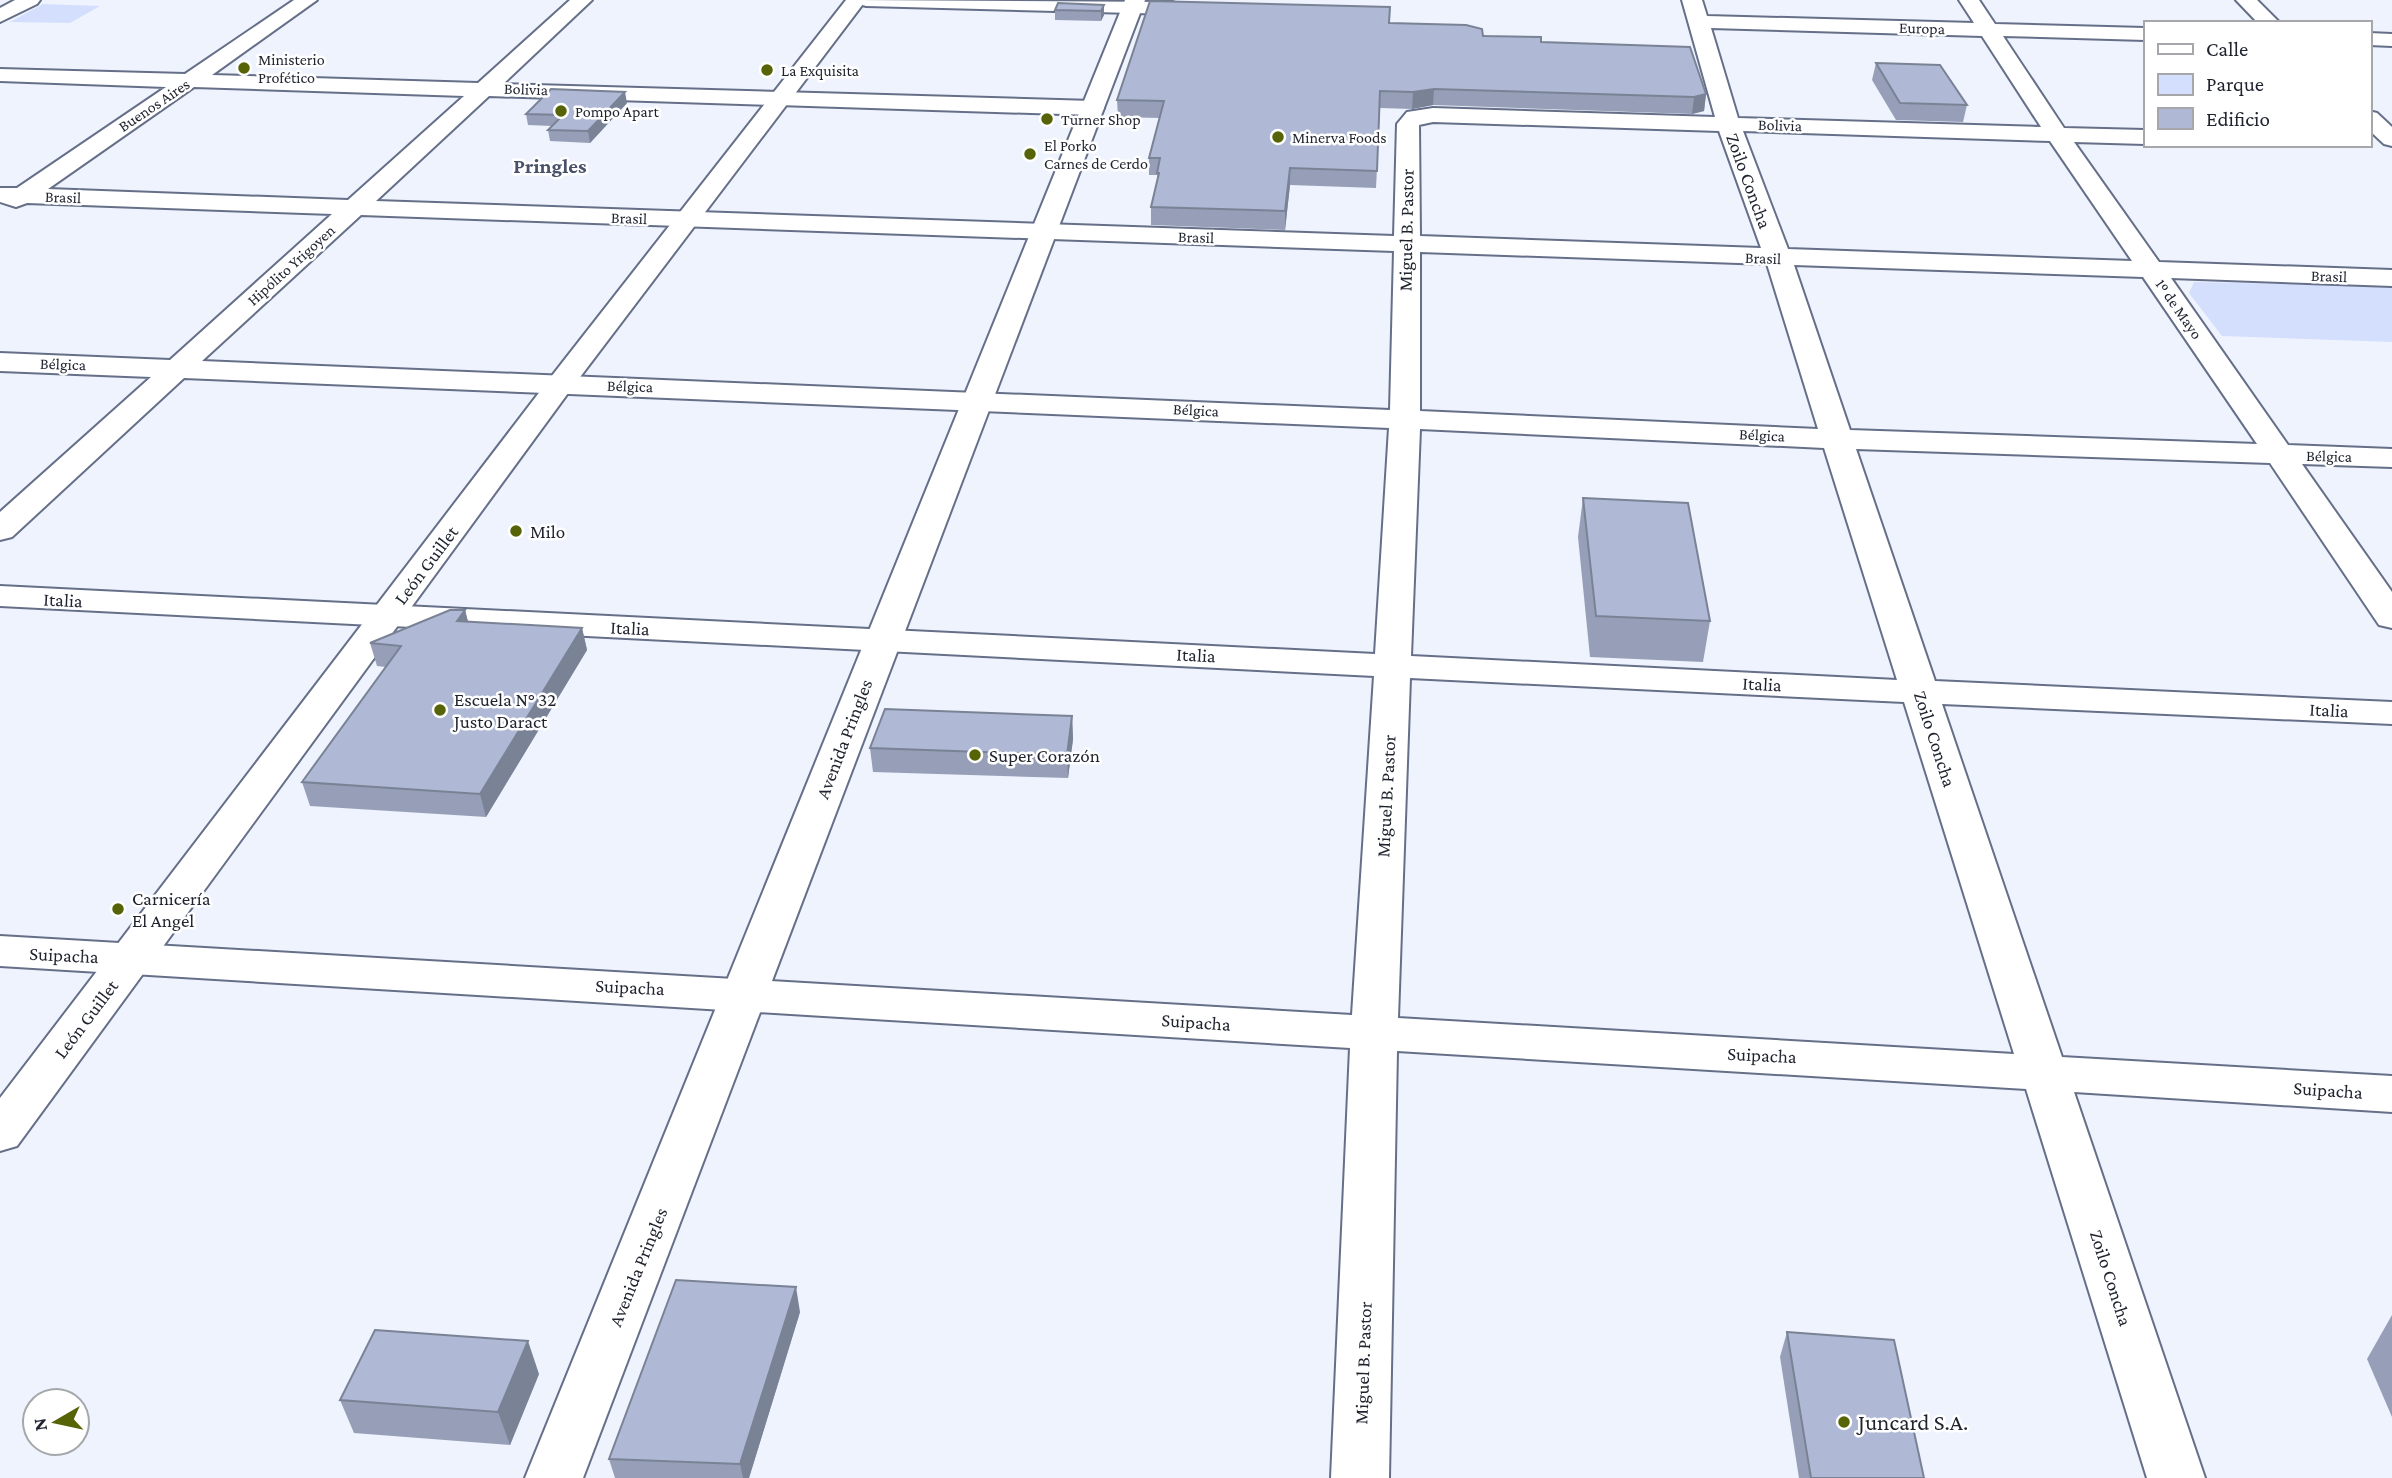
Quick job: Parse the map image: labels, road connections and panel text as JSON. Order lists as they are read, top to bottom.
{
  "streets": {
    "street": [
      "Europa",
      "Bolivia",
      "Buenos Aires",
      "Zoilo Concha",
      "Brasil",
      "Miguel B. Pastor",
      "Hipólito Yrigoyen",
      "1º de Mayo",
      "Bélgica",
      "León Guillet",
      "Italia",
      "Avenida Pringles",
      "Suipacha"
    ]
  },
  "crossings": [
    ["Europa", "Zoilo Concha"],
    ["Europa", "1º de Mayo"],
    ["Bolivia", "Buenos Aires"],
    ["Bolivia", "Zoilo Concha"],
    ["Bolivia", "Miguel B. Pastor"],
    ["Bolivia", "Hipólito Yrigoyen"],
    ["Bolivia", "1º de Mayo"],
    ["Bolivia", "León Guillet"],
    ["Bolivia", "Avenida Pringles"],
    ["Buenos Aires", "Brasil"],
    ["Zoilo Concha", "Brasil"],
    ["Zoilo Concha", "Bélgica"],
    ["Zoilo Concha", "Italia"],
    ["Zoilo Concha", "Suipacha"],
    ["Brasil", "Miguel B. Pastor"],
    ["Brasil", "Hipólito Yrigoyen"],
    ["Brasil", "1º de Mayo"],
    ["Brasil", "León Guillet"],
    ["Brasil", "Avenida Pringles"],
    ["Miguel B. Pastor", "Bélgica"],
    ["Miguel B. Pastor", "Italia"],
    ["Miguel B. Pastor", "Suipacha"],
    ["Hipólito Yrigoyen", "Bélgica"],
    ["1º de Mayo", "Bélgica"],
    ["Bélgica", "León Guillet"],
    ["Bélgica", "Avenida Pringles"],
    ["León Guillet", "Italia"],
    ["León Guillet", "Suipacha"],
    ["Italia", "Avenida Pringles"],
    ["Avenida Pringles", "Suipacha"]
  ],
  "districts": ["Pringles"],
  "places": [
    "Ministerio Profético",
    "La Exquisita",
    "Pompo Apart",
    "Turner Shop",
    "Minerva Foods",
    "El Porko Carnes de Cerdo",
    "Milo",
    "Escuela N° 32 Justo Daract",
    "Super Corazón",
    "Carnicería El Angel",
    "Juncard S.A."
  ],
  "legend": ["Calle", "Parque", "Edificio"],
  "north": "left"
}
